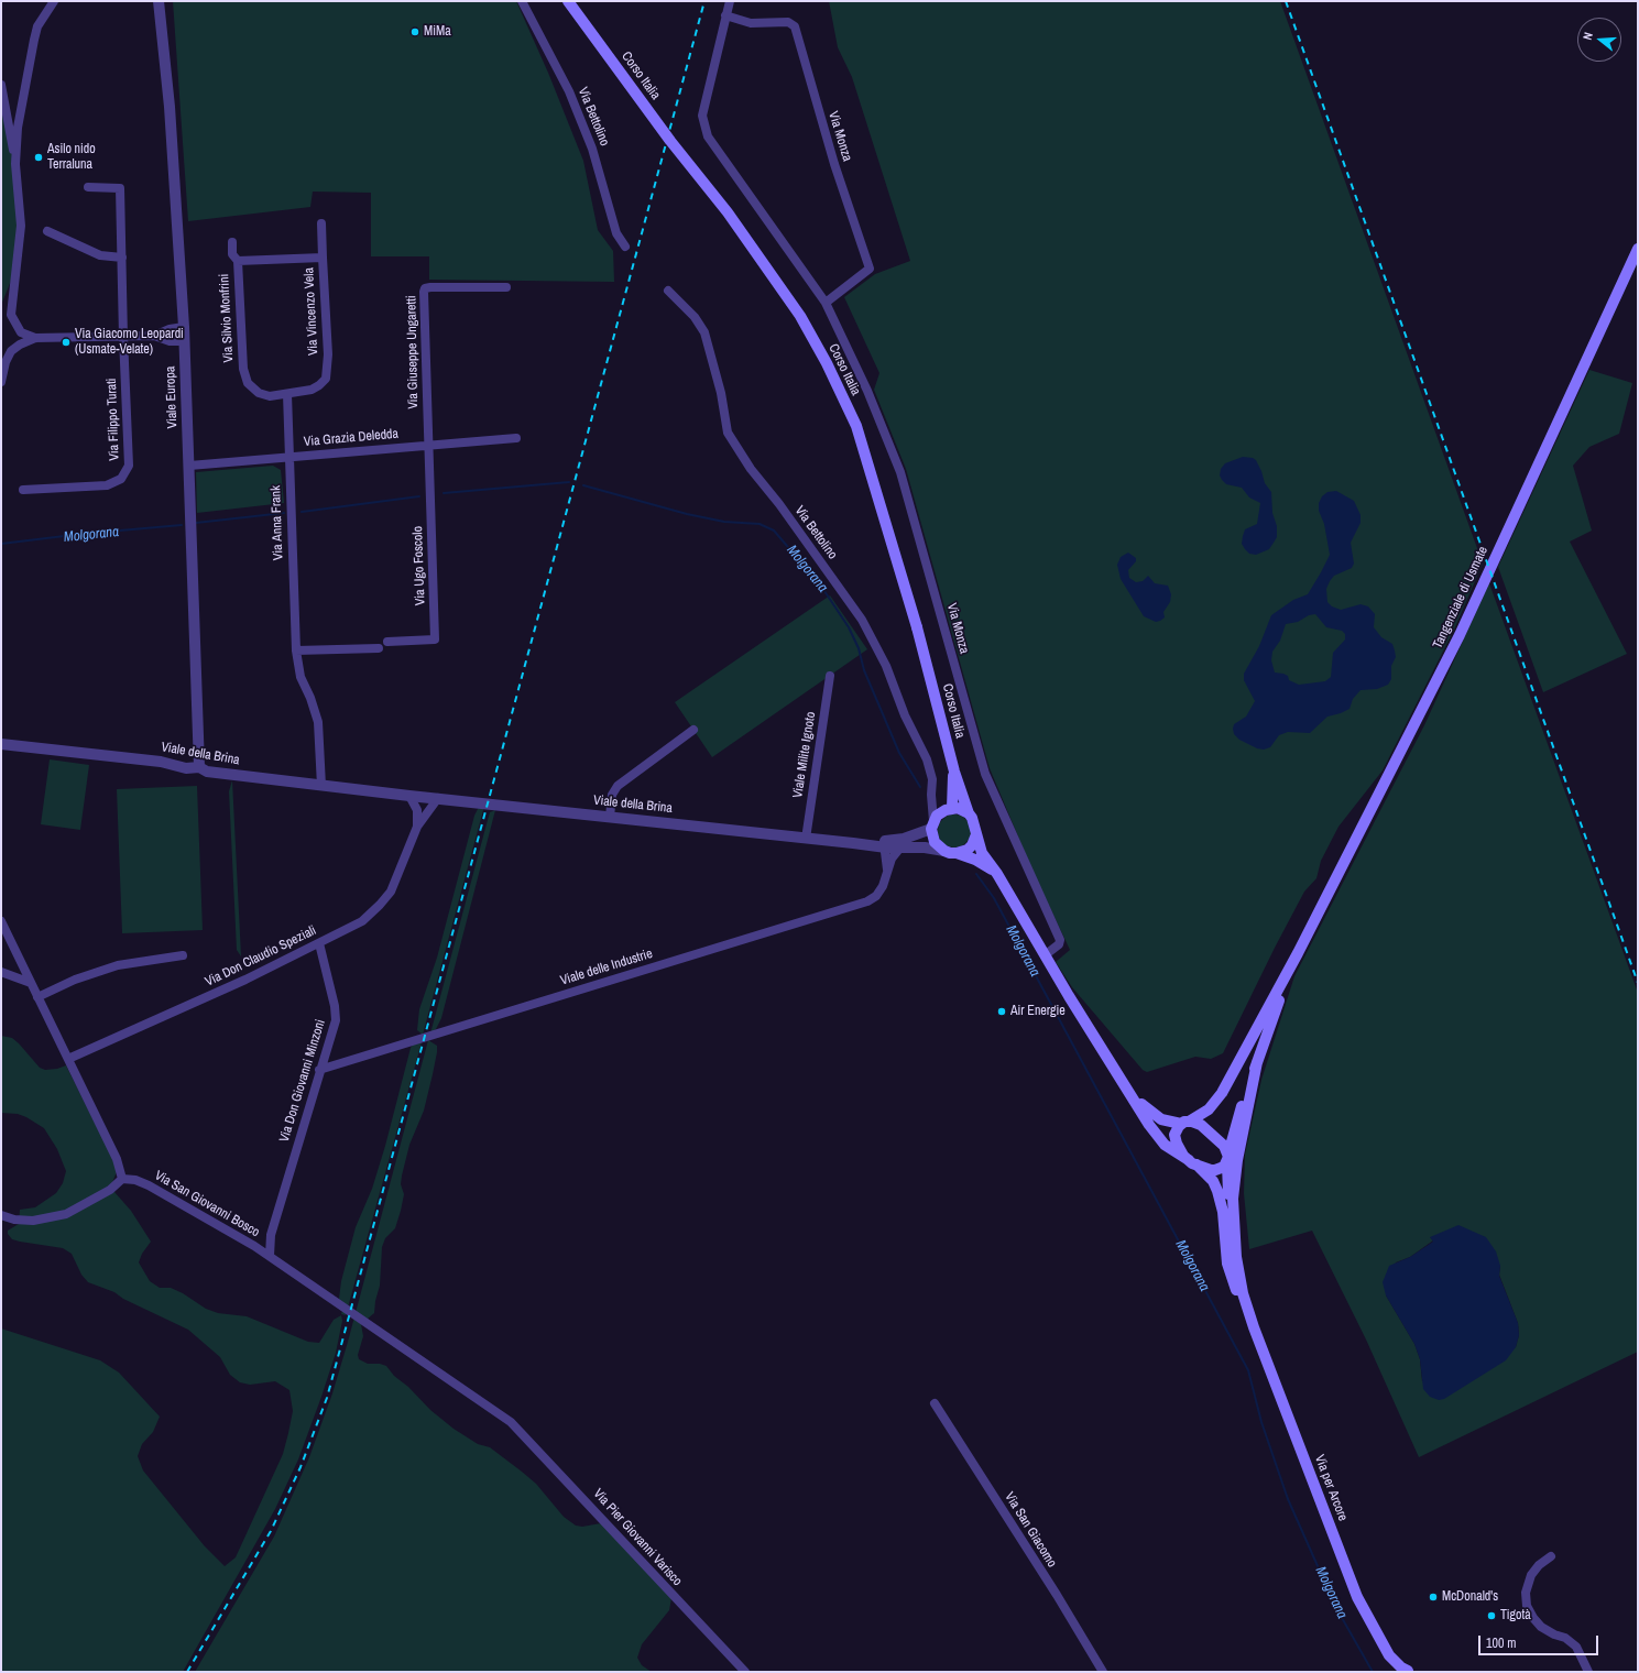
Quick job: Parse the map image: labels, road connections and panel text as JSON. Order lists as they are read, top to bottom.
{
  "streets": {
    "main road": ["Corso Italia", "Tangenziale di Usmate", "Via per Arcore"],
    "street": [
      "Via Bettolino",
      "Via Monza",
      "Via Vincenzo Vela",
      "Via Silvio Monfrini",
      "Via Giuseppe Ungaretti",
      "Viale Europa",
      "Via Filippo Turati",
      "Via Grazia Deledda",
      "Via Anna Frank",
      "Via Ugo Foscolo",
      "Viale della Brina",
      "Viale Milite Ignoto",
      "Via Don Claudio Speziali",
      "Viale delle Industrie",
      "Via Don Giovanni Minzoni",
      "Via San Giovanni Bosco",
      "Via San Giacomo",
      "Via Pier Giovanni Varisco"
    ]
  },
  "crossings": [
    ["Corso Italia", "Via Bettolino"],
    ["Corso Italia", "Viale della Brina"],
    ["Via Bettolino", "Viale della Brina"],
    ["Via Vincenzo Vela", "Via Silvio Monfrini"],
    ["Via Vincenzo Vela", "Via Anna Frank"],
    ["Via Silvio Monfrini", "Via Anna Frank"],
    ["Via Giuseppe Ungaretti", "Via Grazia Deledda"],
    ["Via Giuseppe Ungaretti", "Via Ugo Foscolo"],
    ["Viale Europa", "Via Grazia Deledda"],
    ["Viale Europa", "Viale della Brina"],
    ["Via Grazia Deledda", "Via Anna Frank"],
    ["Via Grazia Deledda", "Via Ugo Foscolo"],
    ["Via Anna Frank", "Viale della Brina"],
    ["Viale della Brina", "Viale Milite Ignoto"],
    ["Viale della Brina", "Via Don Claudio Speziali"],
    ["Viale della Brina", "Viale delle Industrie"],
    ["Via Don Claudio Speziali", "Via Don Giovanni Minzoni"],
    ["Viale delle Industrie", "Via Don Giovanni Minzoni"],
    ["Via Don Giovanni Minzoni", "Via San Giovanni Bosco"],
    ["Via San Giovanni Bosco", "Via Pier Giovanni Varisco"]
  ],
  "water": ["Molgorana"],
  "places": [
    "MiMa",
    "Asilo nido Terraluna",
    "Via Giacomo Leopardi (Usmate-Velate)",
    "Air Energie",
    "McDonald's",
    "Tigotà"
  ],
  "scale_bar": "100 m",
  "north": "left"
}
